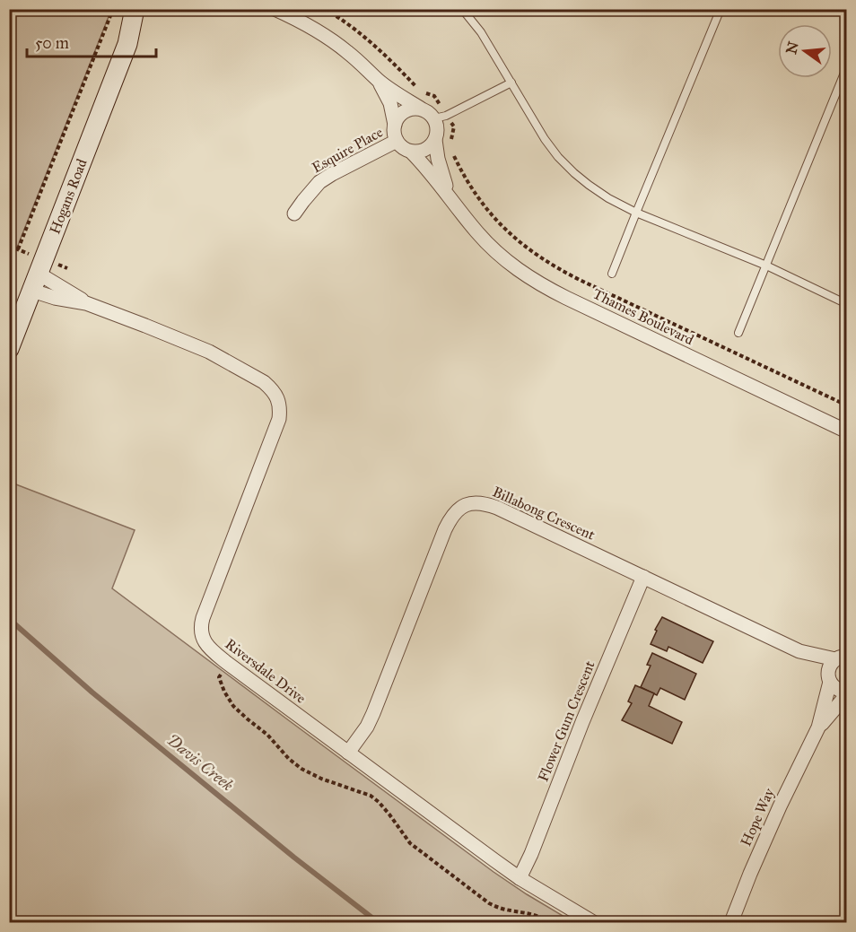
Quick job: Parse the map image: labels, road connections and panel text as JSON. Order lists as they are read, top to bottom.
{
  "streets": {
    "street": [
      "Esquire Place",
      "Hogans Road",
      "Thames Boulevard",
      "Billabong Crescent",
      "Riversdale Drive",
      "Flower Gum Crescent",
      "Hope Way"
    ]
  },
  "crossings": [
    ["Esquire Place", "Thames Boulevard"],
    ["Hogans Road", "Riversdale Drive"],
    ["Billabong Crescent", "Riversdale Drive"],
    ["Billabong Crescent", "Flower Gum Crescent"],
    ["Billabong Crescent", "Hope Way"],
    ["Riversdale Drive", "Flower Gum Crescent"]
  ],
  "water": ["Davis Creek"],
  "scale_bar": "50 m",
  "north": "left"
}
